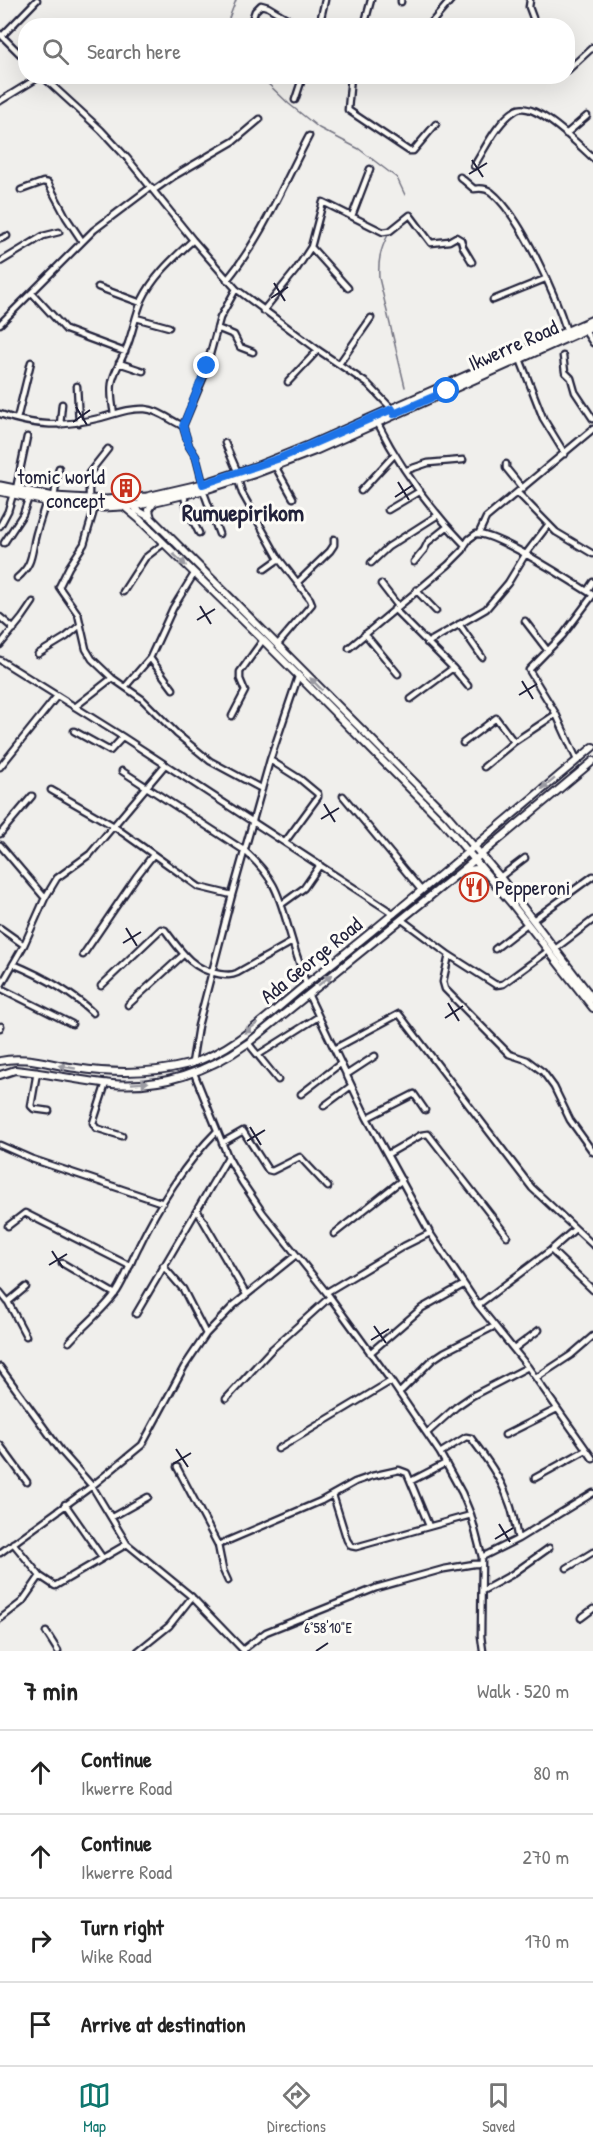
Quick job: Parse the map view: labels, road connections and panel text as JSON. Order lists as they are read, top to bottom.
{
  "streets": {
    "main road": ["Ikwerre Road", "Ada George Road"]
  },
  "districts": ["Rumuepirikom"],
  "places": {
    "building": ["tomic world concept"],
    "restaurant": ["Pepperoni"]
  },
  "page": {
    "search": "Search here",
    "heading": ["7 min", "Walk · 520 m"],
    "list": [
      ["Continue", "Ikwerre Road", "80 m"],
      ["Continue", "Ikwerre Road", "270 m"],
      ["Turn right", "Wike Road", "170 m"],
      "Arrive at destination"
    ],
    "nav": ["Map", "Directions", "Saved"]
  },
  "coordinates": ["6°58'10\"E"]
}
